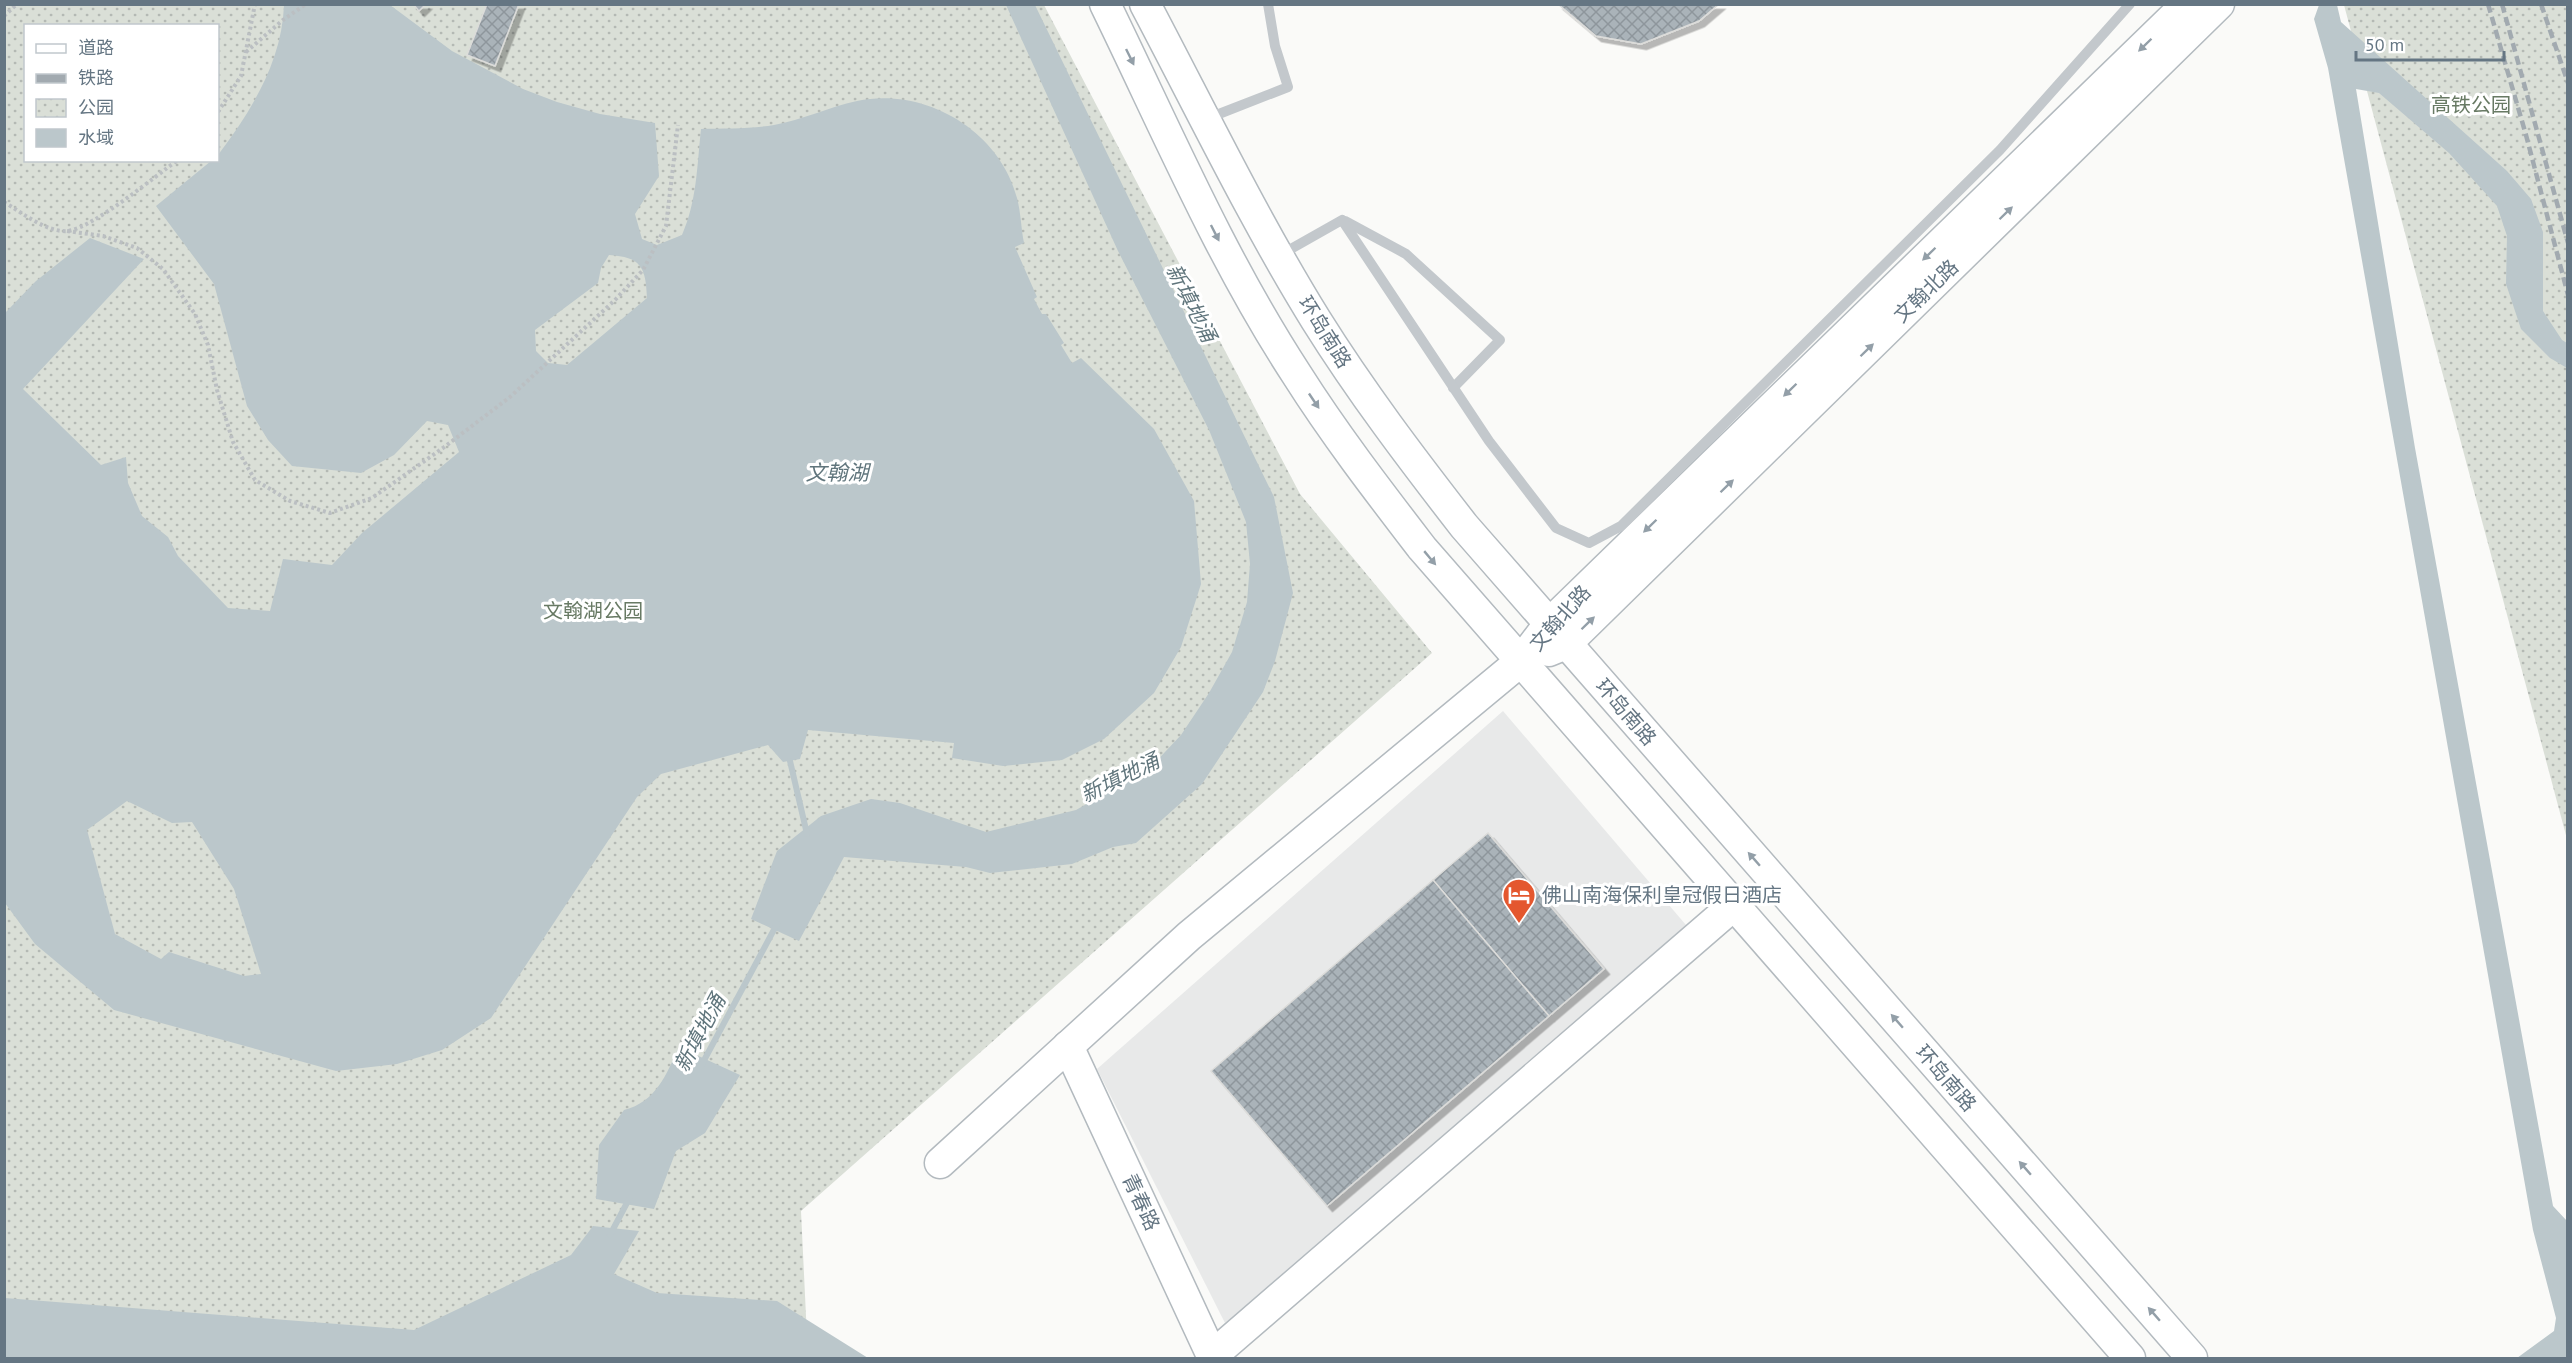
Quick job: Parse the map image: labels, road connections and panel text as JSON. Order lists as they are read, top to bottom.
{
  "streets": {
    "street": ["文翰北路", "环岛南路", "青春路"]
  },
  "crossings": [
    ["文翰北路", "环岛南路"],
    ["文翰北路", "青春路"]
  ],
  "water": ["新填地涌", "文翰湖"],
  "parks": ["高铁公园", "文翰湖公园"],
  "places": {
    "hotel": ["佛山南海保利皇冠假日酒店"]
  },
  "legend": [
    "道路",
    "铁路",
    "公园",
    "水域"
  ],
  "scale_bar": "50 m"
}
